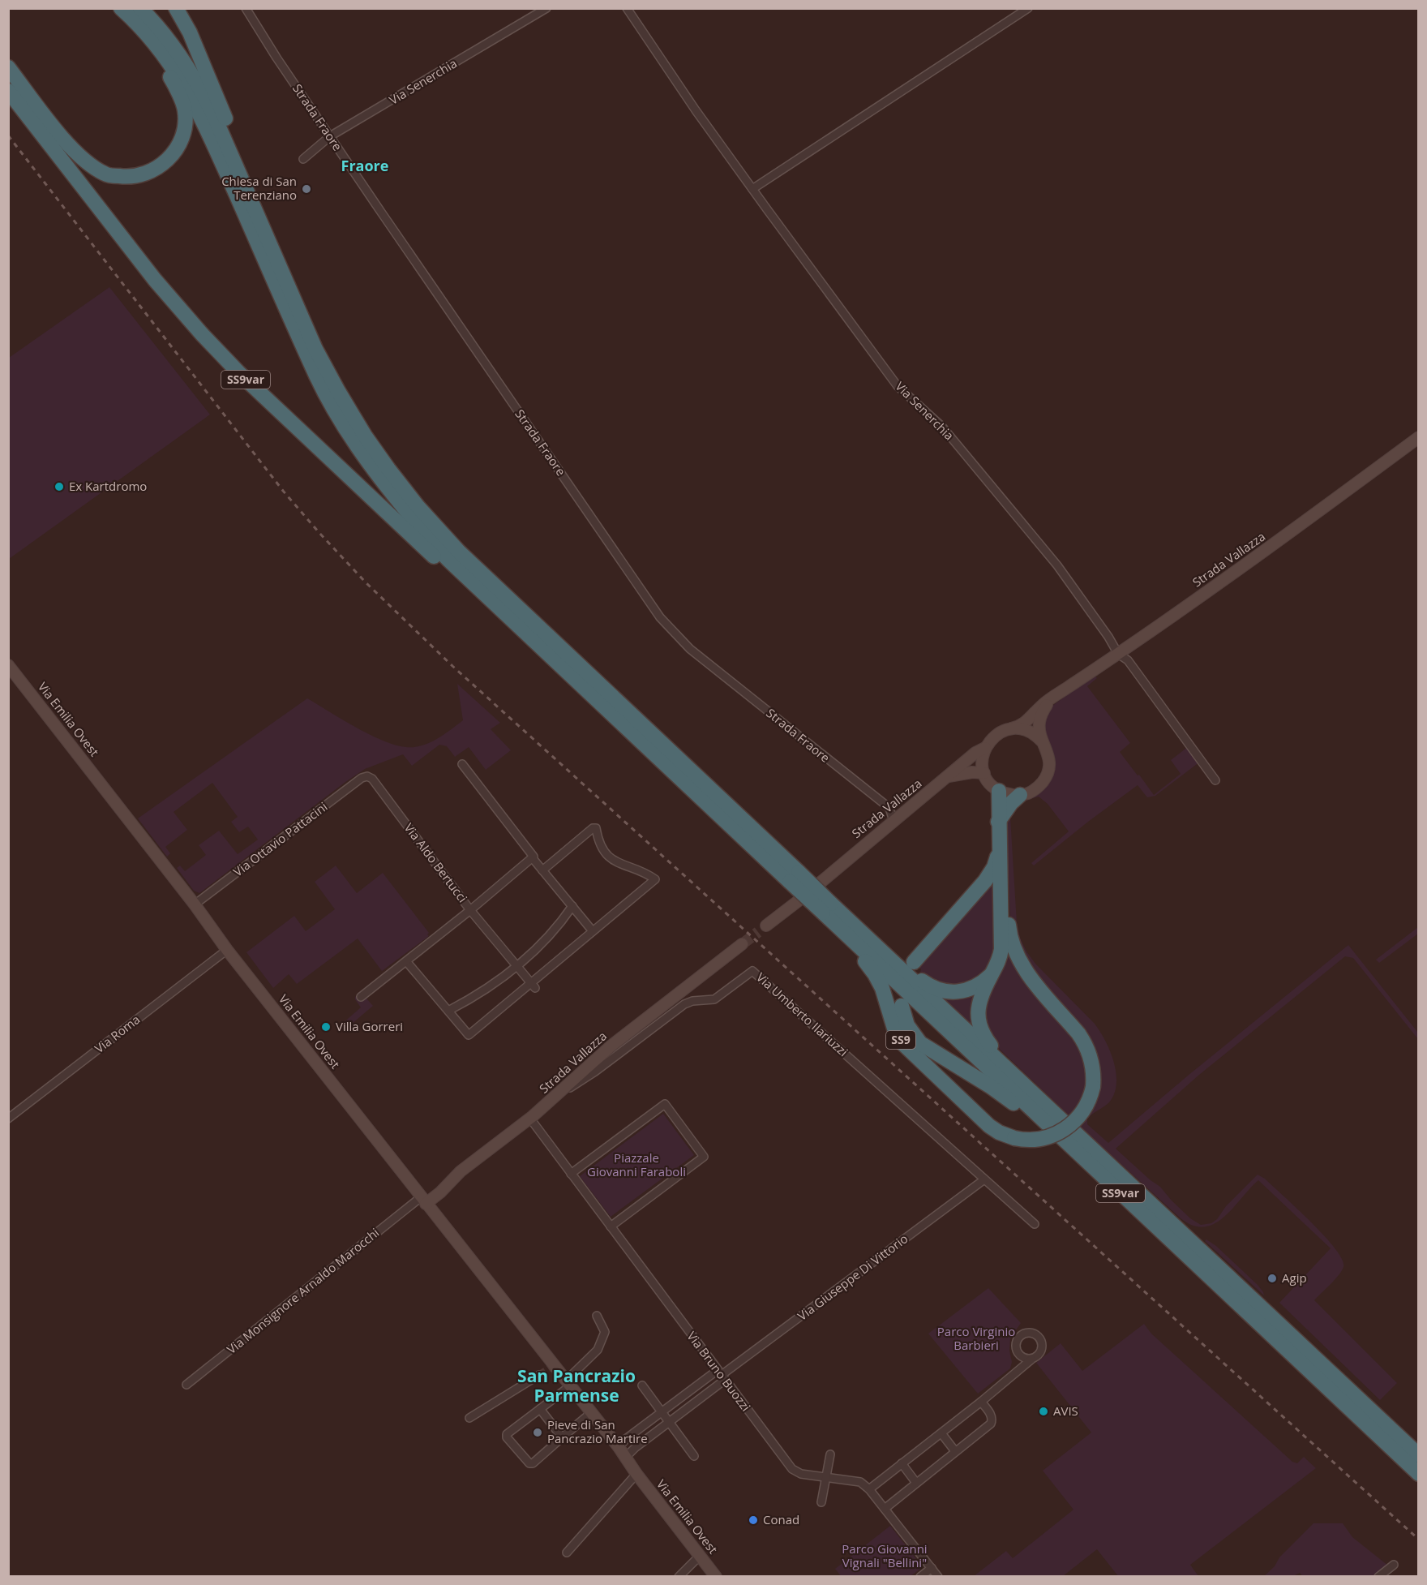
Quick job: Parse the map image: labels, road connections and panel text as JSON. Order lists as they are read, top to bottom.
{
  "streets": {
    "highway": ["SS9var", "SS9"],
    "street": [
      "Via Senerchia",
      "Strada Fraore",
      "Strada Vallazza",
      "Via Emilia Ovest",
      "Via Ottavio Pattacini",
      "Via Aldo Bertucci",
      "Via Umberto Ilariuzzi",
      "Via Roma",
      "Via Giuseppe Di Vittorio",
      "Via Monsignore Arnaldo Marocchi",
      "Via Bruno Buozzi"
    ]
  },
  "crossings": [
    ["Via Senerchia", "Strada Fraore"],
    ["Via Senerchia", "Strada Vallazza"],
    ["Strada Fraore", "Strada Vallazza"],
    ["SS9var", "SS9"],
    ["Strada Vallazza", "Via Emilia Ovest"],
    ["Strada Vallazza", "Via Umberto Ilariuzzi"],
    ["Strada Vallazza", "SS9"],
    ["Strada Vallazza", "Via Monsignore Arnaldo Marocchi"],
    ["Strada Vallazza", "Via Bruno Buozzi"],
    ["Via Emilia Ovest", "Via Ottavio Pattacini"],
    ["Via Emilia Ovest", "Via Roma"],
    ["Via Emilia Ovest", "Via Monsignore Arnaldo Marocchi"],
    ["Via Ottavio Pattacini", "Via Aldo Bertucci"],
    ["Via Umberto Ilariuzzi", "Via Giuseppe Di Vittorio"],
    ["Via Giuseppe Di Vittorio", "Via Bruno Buozzi"]
  ],
  "districts": ["Fraore", "San Pancrazio Parmense"],
  "parks": ["Piazzale Giovanni Faraboli", "Parco Virginio Barbieri", "Parco Giovanni Vignali \"Bellini\""],
  "places": [
    "Chiesa di San Terenziano",
    "Ex Kartdromo",
    "Villa Gorreri",
    "Agip",
    "AVIS",
    "Pieve di San Pancrazio Martire",
    "Conad"
  ]
}
